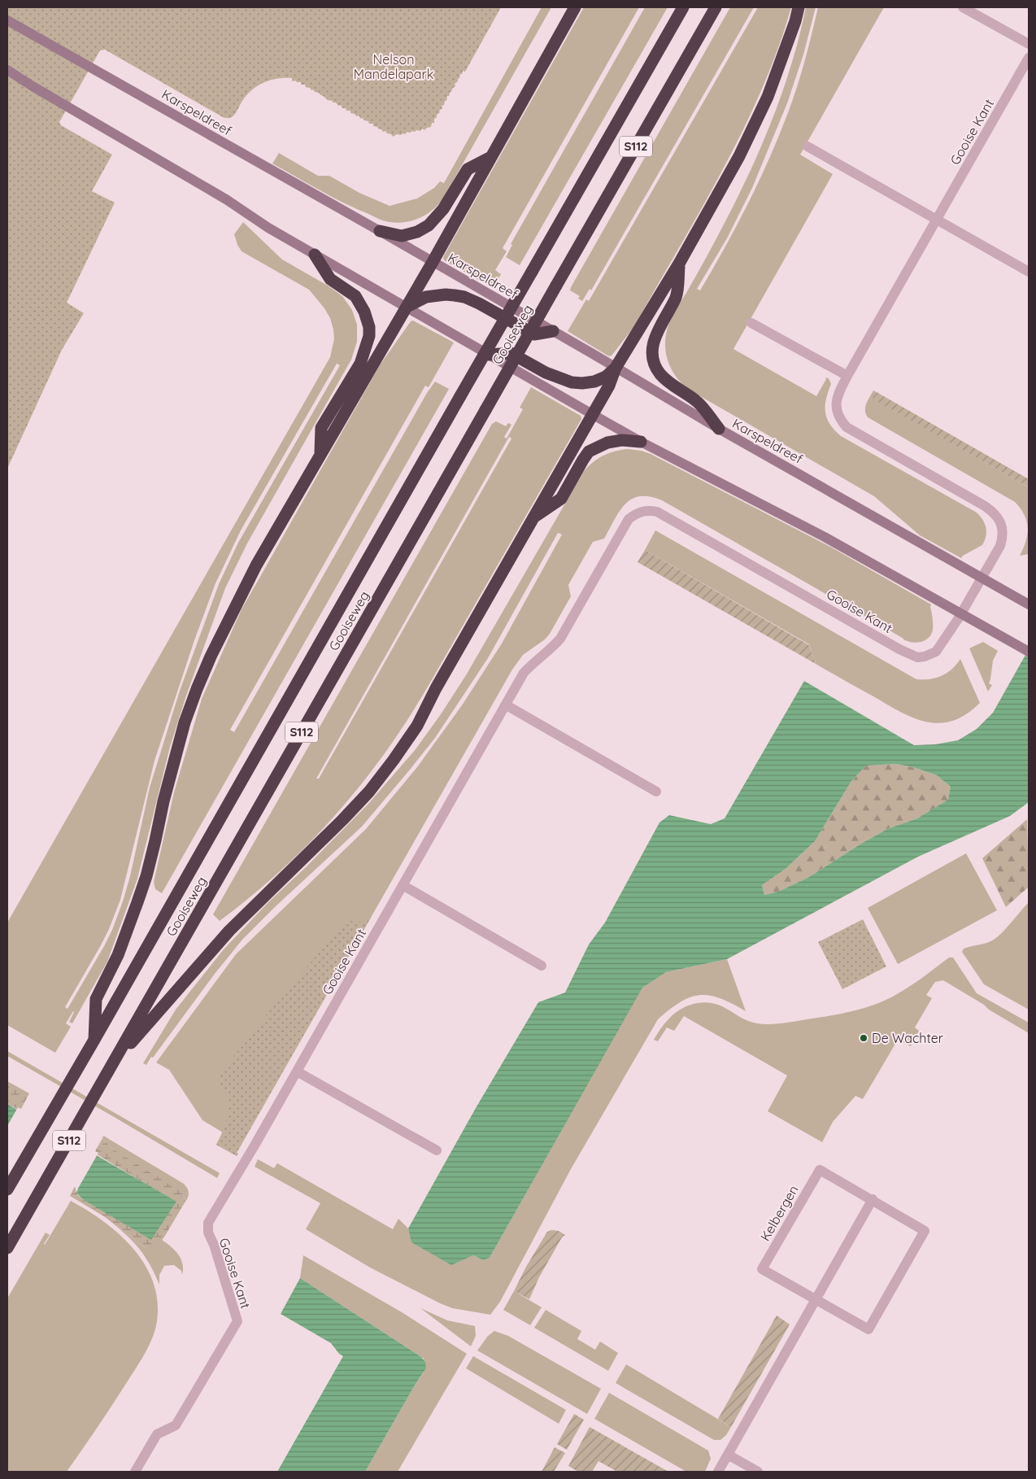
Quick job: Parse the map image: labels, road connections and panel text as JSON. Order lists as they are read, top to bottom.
{
  "streets": {
    "highway": ["S112", "Gooiseweg"],
    "main road": ["Karspeldreef"],
    "street": ["Gooise Kant", "Kelbergen"]
  },
  "crossings": [
    ["Karspeldreef", "Gooise Kant"]
  ],
  "parks": ["Nelson Mandelapark"],
  "places": ["De Wachter"]
}
